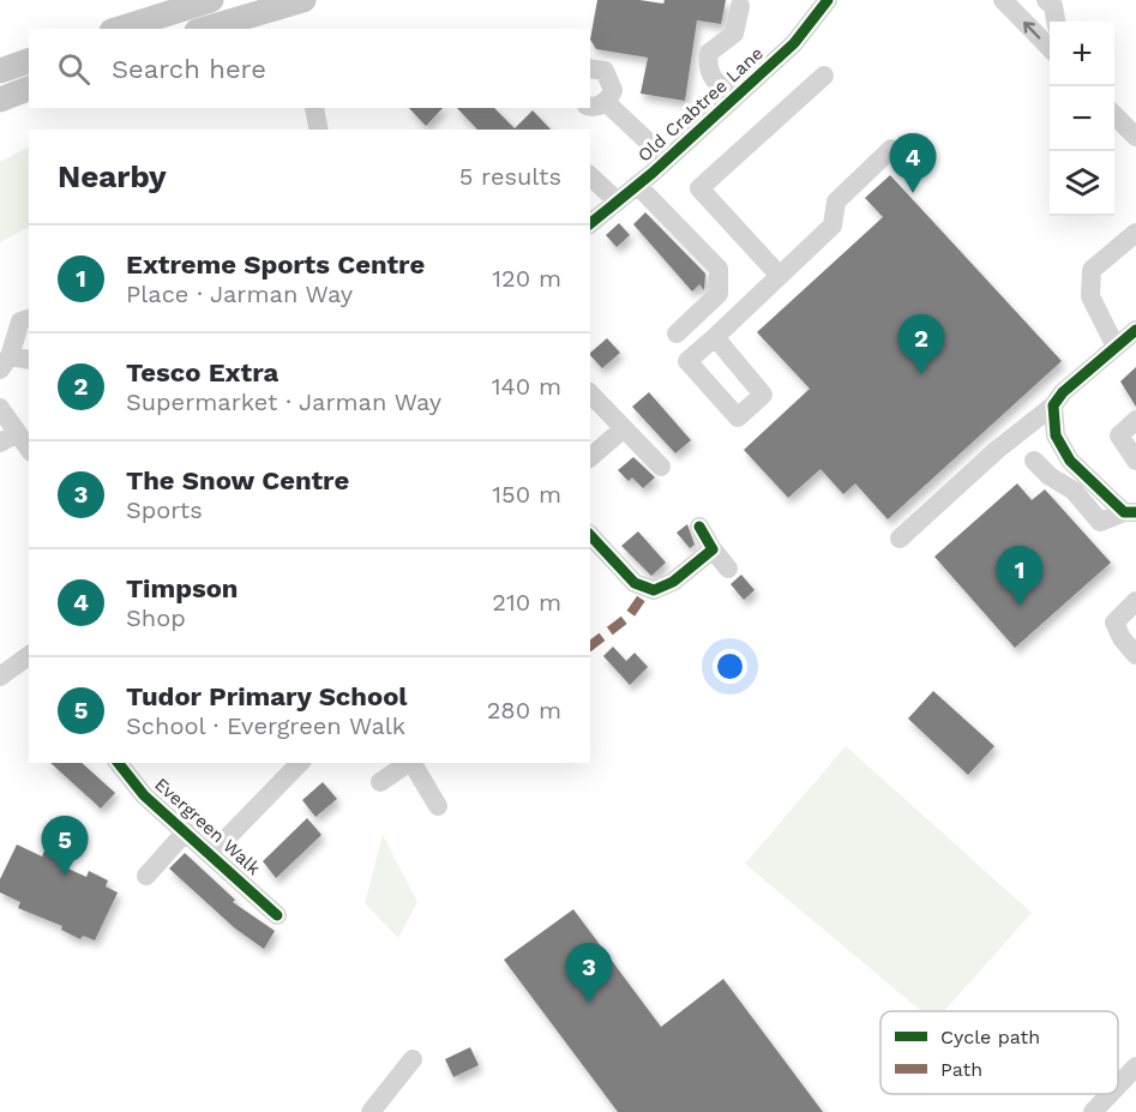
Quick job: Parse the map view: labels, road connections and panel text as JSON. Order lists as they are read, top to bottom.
{
  "streets": {
    "street": ["Old Crabtree Lane", "Evergreen Walk"]
  },
  "legend": ["Cycle path", "Path"],
  "page": {
    "map_buttons": ["+", "−"],
    "search": "Search here",
    "heading": ["Nearby", "5 results"],
    "pins": [
      "4",
      "2",
      "1",
      "5",
      "3"
    ],
    "list": [
      {
        "mark": "1",
        "name": "Extreme Sports Centre",
        "note": "Place · Jarman Way",
        "value": "120 m"
      },
      {
        "mark": "2",
        "name": "Tesco Extra",
        "note": "Supermarket · Jarman Way",
        "value": "140 m"
      },
      {
        "mark": "3",
        "name": "The Snow Centre",
        "note": "Sports",
        "value": "150 m"
      },
      {
        "mark": "4",
        "name": "Timpson",
        "note": "Shop",
        "value": "210 m"
      },
      {
        "mark": "5",
        "name": "Tudor Primary School",
        "note": "School · Evergreen Walk",
        "value": "280 m"
      }
    ]
  }
}
